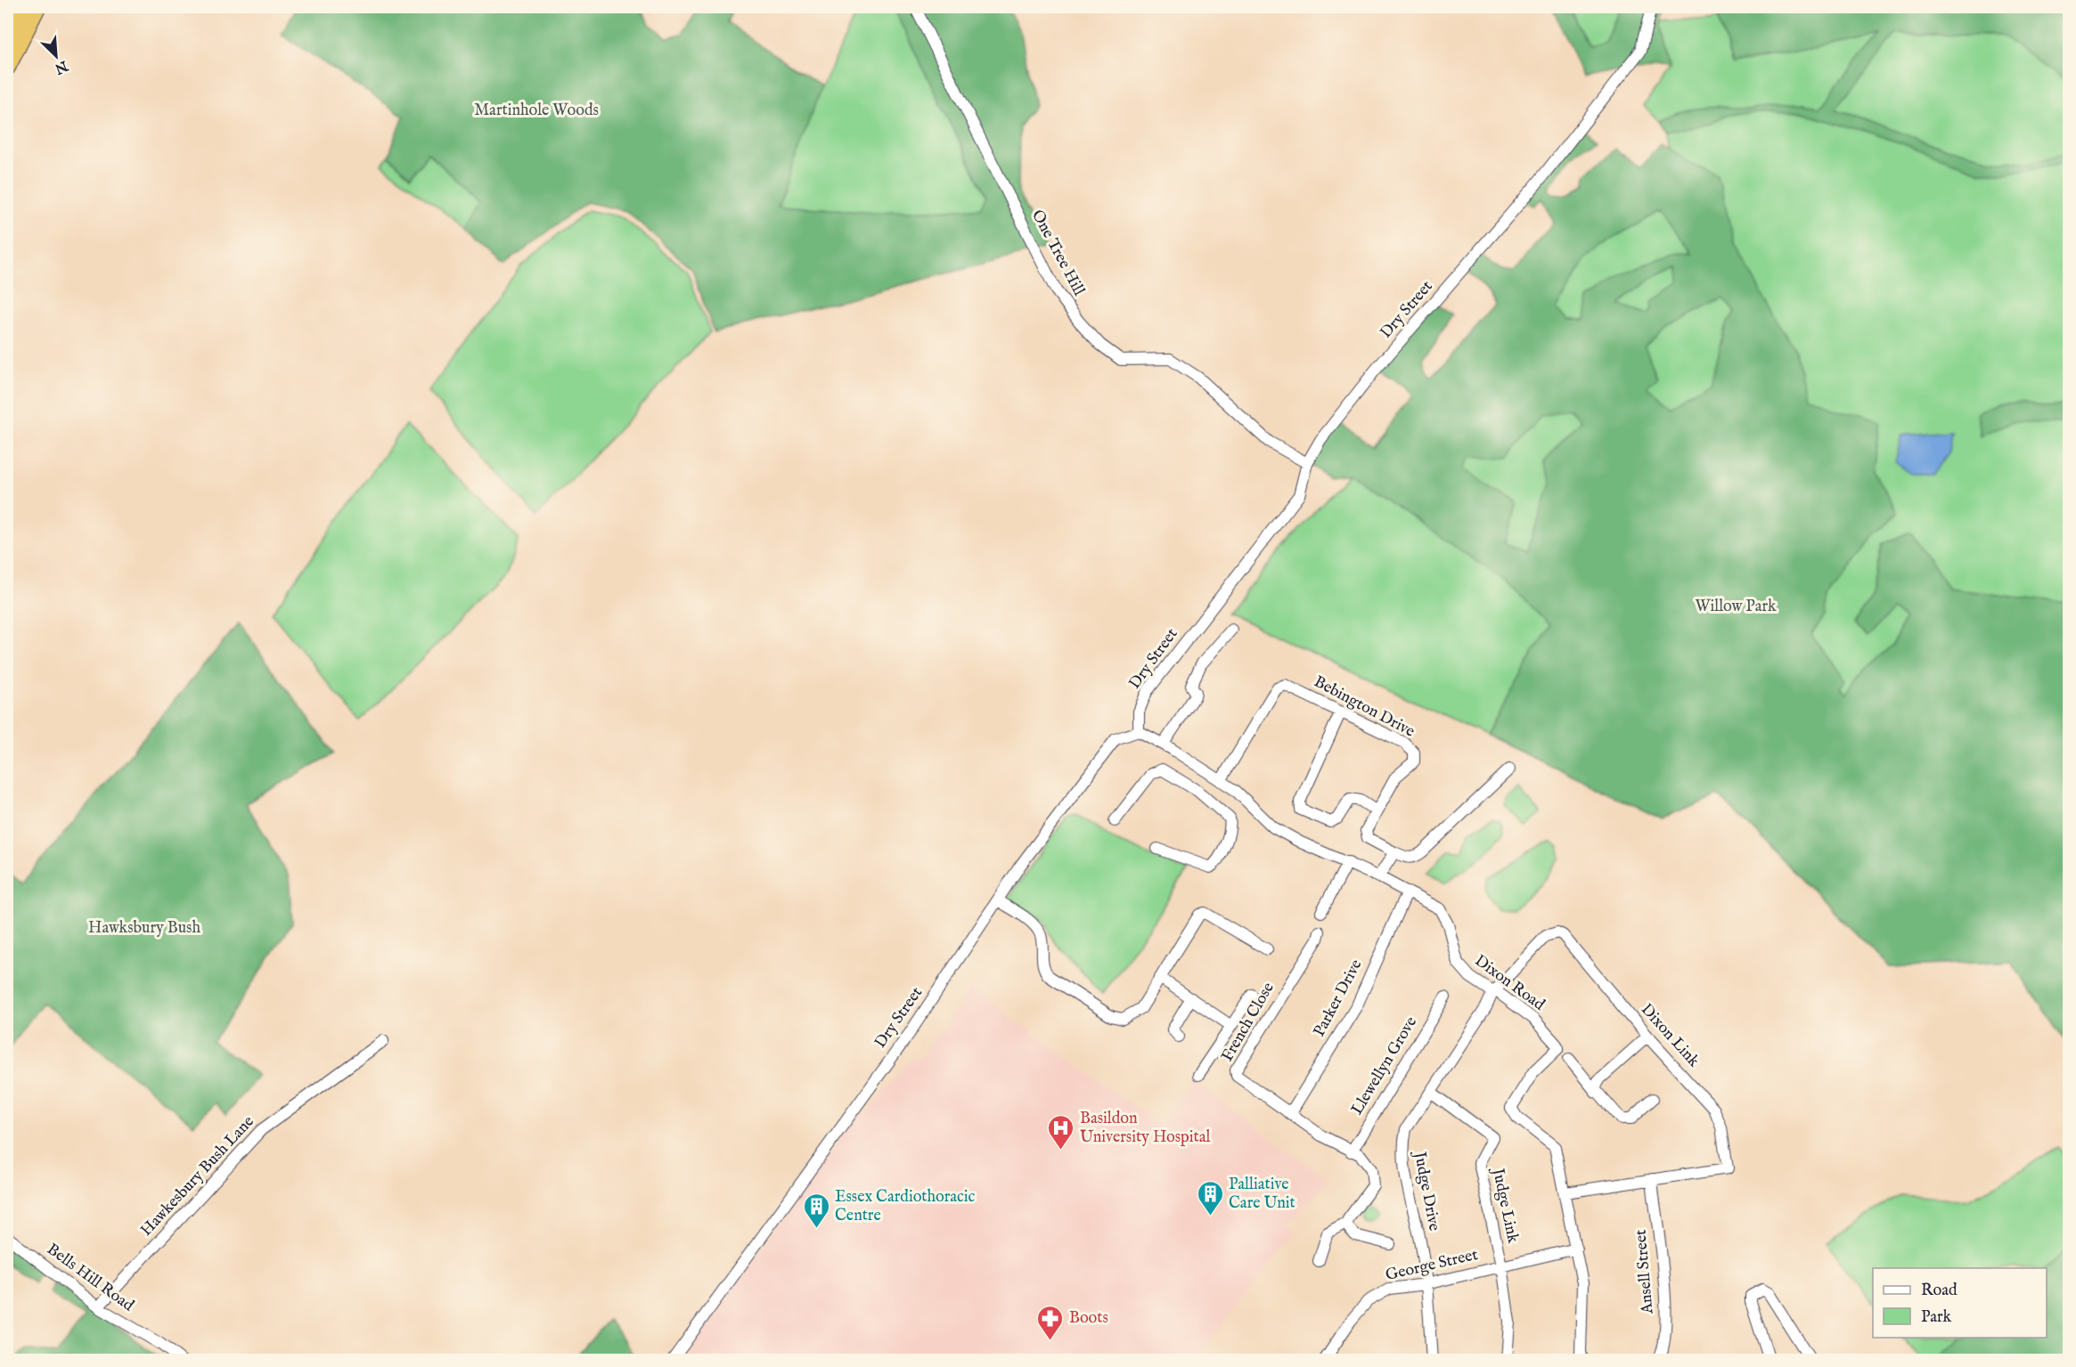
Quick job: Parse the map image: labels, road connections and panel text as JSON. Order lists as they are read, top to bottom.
{
  "streets": {
    "street": [
      "One Tree Hill",
      "Dry Street",
      "Bebington Drive",
      "Dixon Road",
      "Parker Drive",
      "French Close",
      "Dixon Link",
      "Llewellyn Grove",
      "Hawkesbury Bush Lane",
      "Judge Drive",
      "Judge Link",
      "George Street",
      "Ansell Street",
      "Bells Hill Road"
    ]
  },
  "crossings": [
    ["One Tree Hill", "Dry Street"],
    ["Dry Street", "Dixon Road"],
    ["Bebington Drive", "Dixon Road"],
    ["Dixon Road", "Parker Drive"],
    ["Dixon Road", "Dixon Link"],
    ["Dixon Road", "Judge Drive"],
    ["Dixon Road", "George Street"],
    ["Parker Drive", "French Close"],
    ["Dixon Link", "Judge Drive"],
    ["Dixon Link", "Ansell Street"],
    ["Hawkesbury Bush Lane", "Bells Hill Road"],
    ["Judge Drive", "Judge Link"],
    ["Judge Drive", "George Street"],
    ["Judge Link", "George Street"]
  ],
  "parks": ["Martinhole Woods", "Willow Park", "Hawksbury Bush"],
  "places": {
    "hospital": ["Basildon University Hospital"],
    "building": ["Palliative Care Unit", "Essex Cardiothoracic Centre"],
    "pharmacy": ["Boots"]
  },
  "legend": ["Road", "Park"],
  "north": "bottom right"
}
